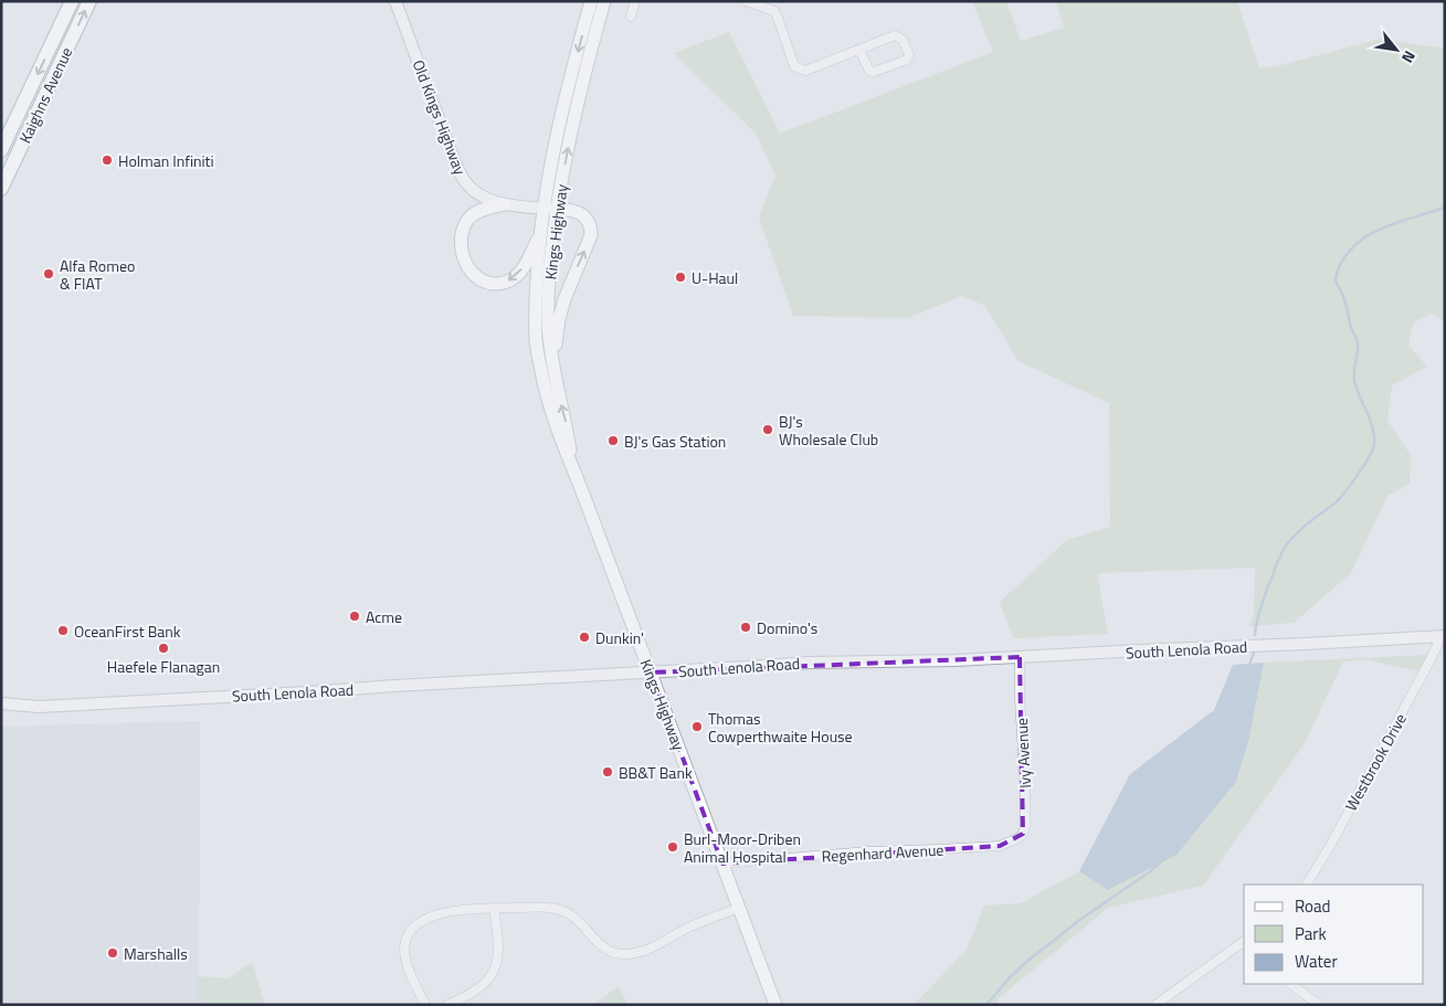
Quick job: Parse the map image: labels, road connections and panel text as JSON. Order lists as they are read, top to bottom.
{
  "streets": {
    "highway": ["Kaighns Avenue"],
    "main road": ["Kings Highway"],
    "street": [
      "Old Kings Highway",
      "South Lenola Road",
      "Ivy Avenue",
      "Westbrook Drive",
      "Regenhard Avenue"
    ]
  },
  "crossings": [
    ["Old Kings Highway", "Kings Highway"],
    ["Kings Highway", "South Lenola Road"],
    ["Kings Highway", "Regenhard Avenue"],
    ["South Lenola Road", "Ivy Avenue"],
    ["South Lenola Road", "Westbrook Drive"],
    ["Ivy Avenue", "Regenhard Avenue"]
  ],
  "places": [
    "Holman Infiniti",
    "Alfa Romeo & FIAT",
    "U-Haul",
    "BJ's Wholesale Club",
    "BJ's Gas Station",
    "Acme",
    "Domino's",
    "OceanFirst Bank",
    "Dunkin'",
    "Haefele Flanagan",
    "Thomas Cowperthwaite House",
    "BB&T Bank",
    "Burl-Moor-Driben Animal Hospital",
    "Marshalls"
  ],
  "legend": ["Road", "Park", "Water"],
  "north": "bottom right"
}
